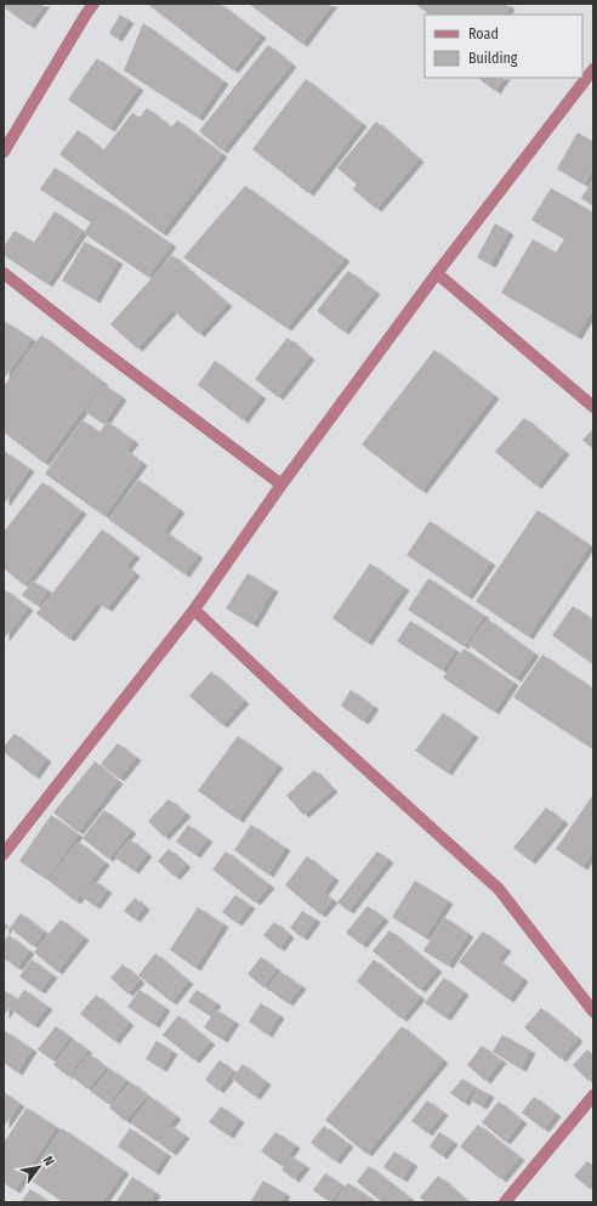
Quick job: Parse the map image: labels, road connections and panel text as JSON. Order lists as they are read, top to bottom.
{
  "legend": ["Road", "Building"],
  "north": "top right"
}
